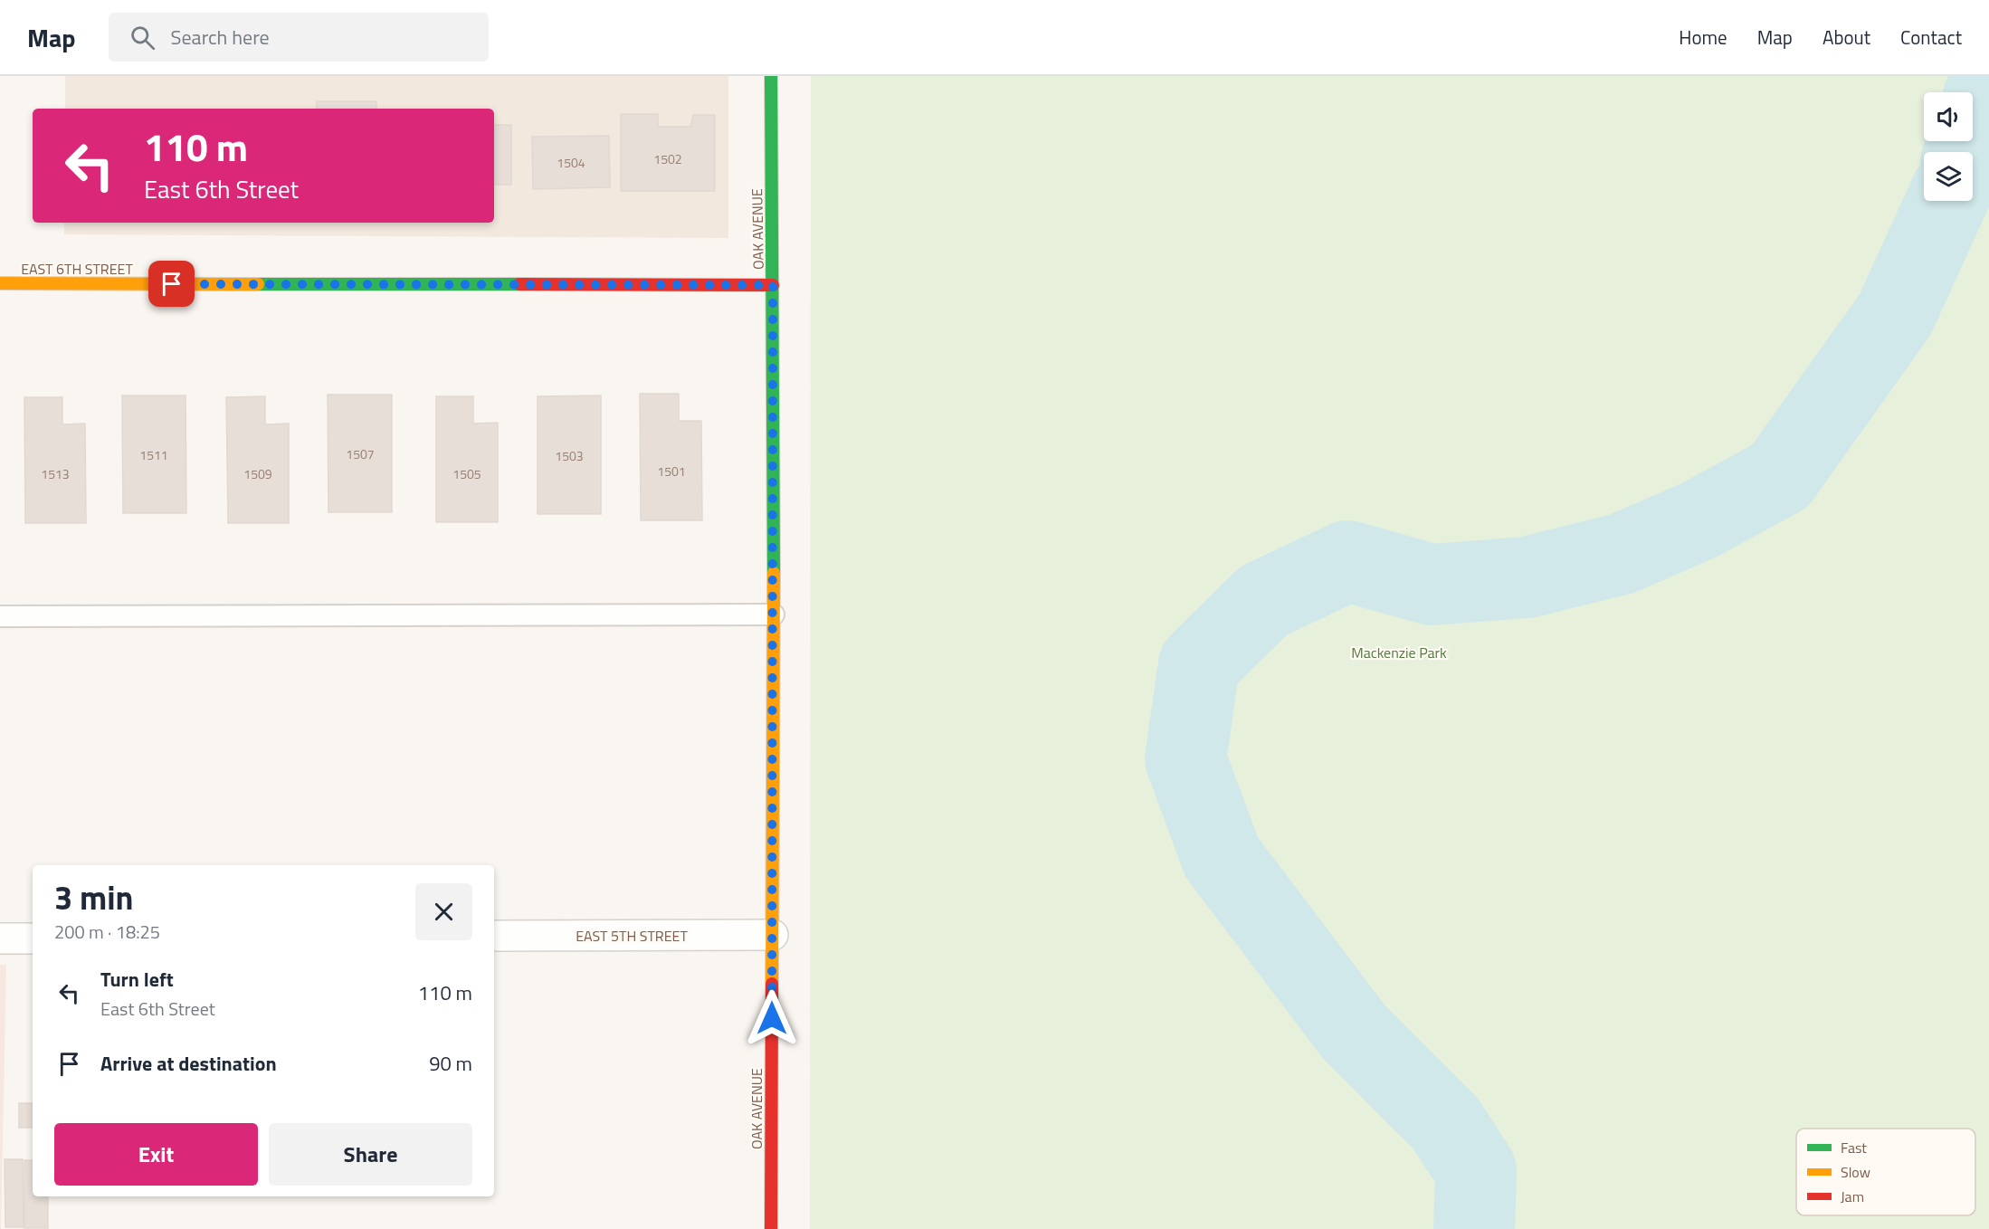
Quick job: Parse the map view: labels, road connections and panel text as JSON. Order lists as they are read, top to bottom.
{
  "streets": {
    "street": ["OAK AVENUE", "EAST 6TH STREET", "EAST 5TH STREET"]
  },
  "crossings": [
    ["OAK AVENUE", "EAST 6TH STREET"],
    ["OAK AVENUE", "EAST 5TH STREET"]
  ],
  "parks": ["Mackenzie Park"],
  "house_numbers": [
    "1502",
    "1504",
    "1507",
    "1511",
    "1503",
    "1501",
    "1513",
    "1509",
    "1505"
  ],
  "legend": ["Fast", "Slow", "Jam"],
  "page": {
    "header": "Map",
    "search": "Search here",
    "nav": [
      "Home",
      "Map",
      "About",
      "Contact"
    ],
    "turn": ["110 m", "East 6th Street"],
    "heading": ["3 min", "200 m · 18:25"],
    "list": [
      {
        "name": "Turn left",
        "note": "East 6th Street",
        "value": "110 m"
      },
      {
        "name": "Arrive at destination",
        "value": "90 m"
      }
    ],
    "buttons": ["Exit", "Share"]
  }
}
